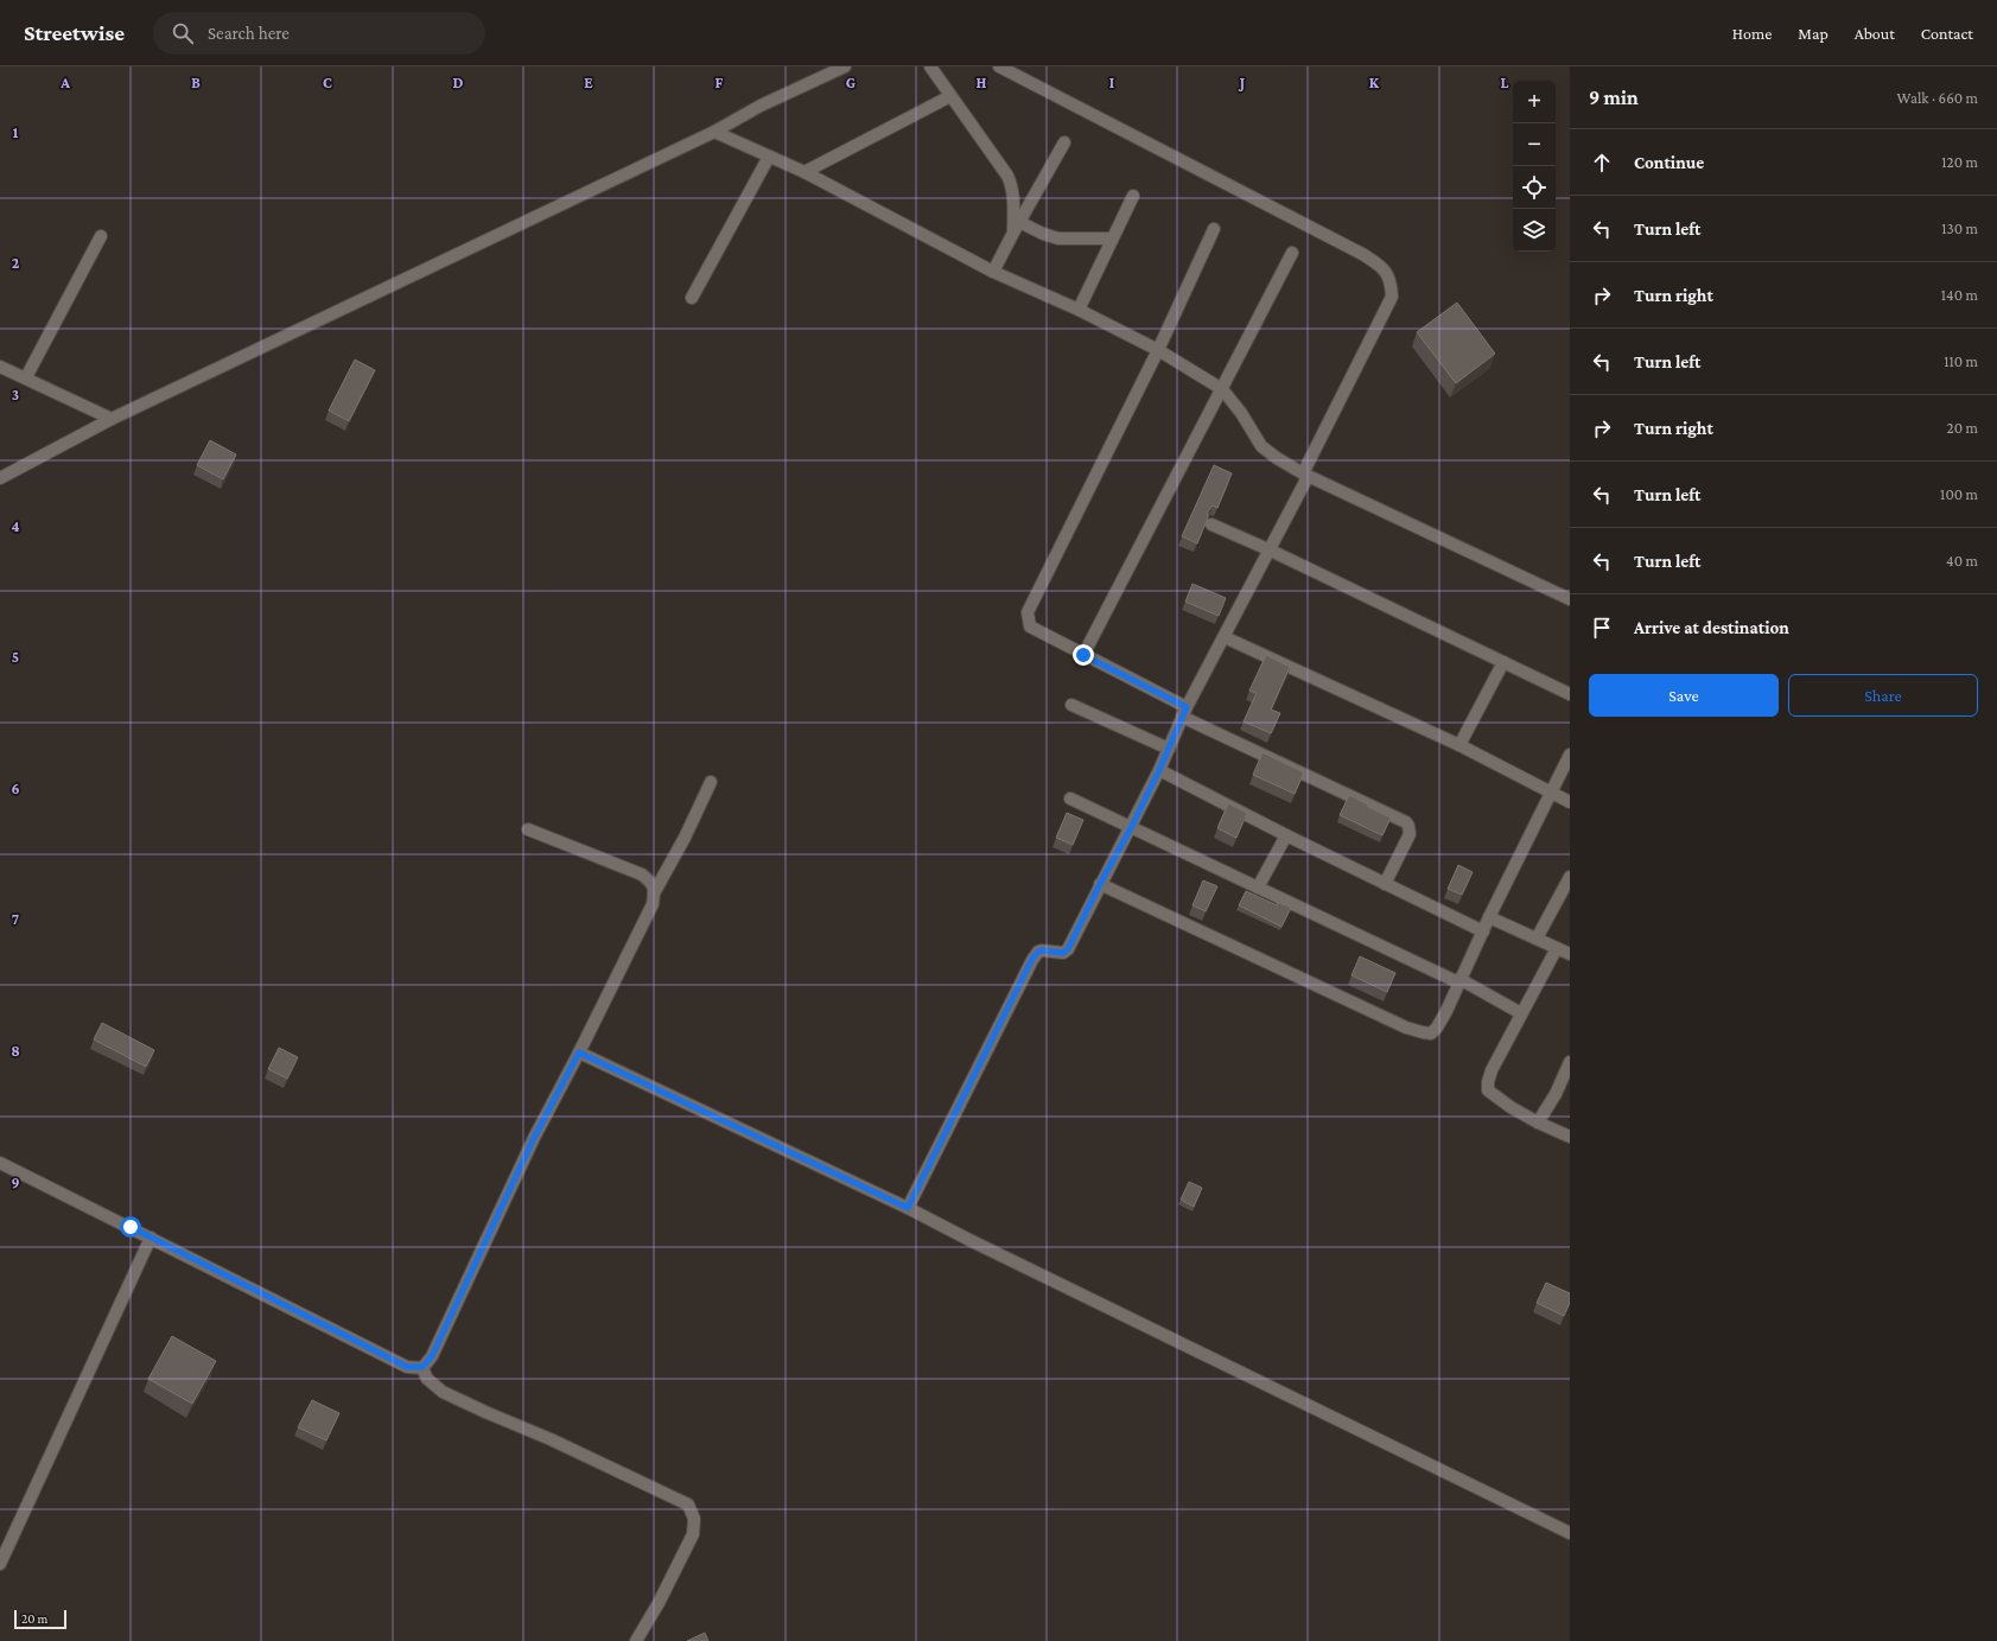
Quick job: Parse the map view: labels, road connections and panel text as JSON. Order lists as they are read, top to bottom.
{
  "scale_bar": "20 m",
  "page": {
    "header": "Streetwise",
    "search": "Search here",
    "nav": [
      "Home",
      "Map",
      "About",
      "Contact"
    ],
    "heading": ["9 min", "Walk · 660 m"],
    "map_buttons": ["+", "−"],
    "list": [
      ["Continue", "120 m"],
      ["Turn left", "130 m"],
      ["Turn right", "140 m"],
      ["Turn left", "110 m"],
      ["Turn right", "20 m"],
      ["Turn left", "100 m"],
      ["Turn left", "40 m"],
      "Arrive at destination"
    ],
    "buttons": ["Save", "Share"],
    "scale": "20 m"
  },
  "grid": {
    "columns": [
      "A",
      "B",
      "C",
      "D",
      "E",
      "F",
      "G",
      "H",
      "I",
      "J",
      "K",
      "L"
    ],
    "rows": [
      "1",
      "2",
      "3",
      "4",
      "5",
      "6",
      "7",
      "8",
      "9"
    ]
  }
}
